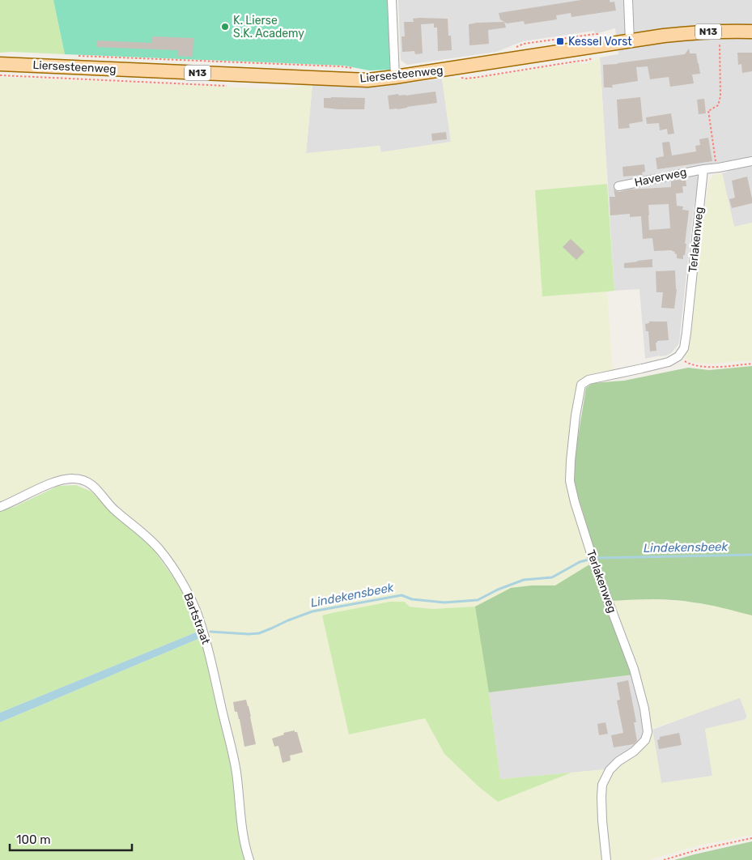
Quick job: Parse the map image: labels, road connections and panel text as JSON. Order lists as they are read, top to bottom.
{
  "streets": {
    "main road": ["N13", "Liersesteenweg"],
    "street": ["Haverweg", "Terlakenweg", "Bartstraat"]
  },
  "crossings": [
    ["Haverweg", "Terlakenweg"]
  ],
  "water": ["Lindekensbeek"],
  "places": {
    "other": ["K. Lierse S.K. Academy"],
    "transit": ["Kessel Vorst"]
  },
  "scale_bar": "100 m"
}
